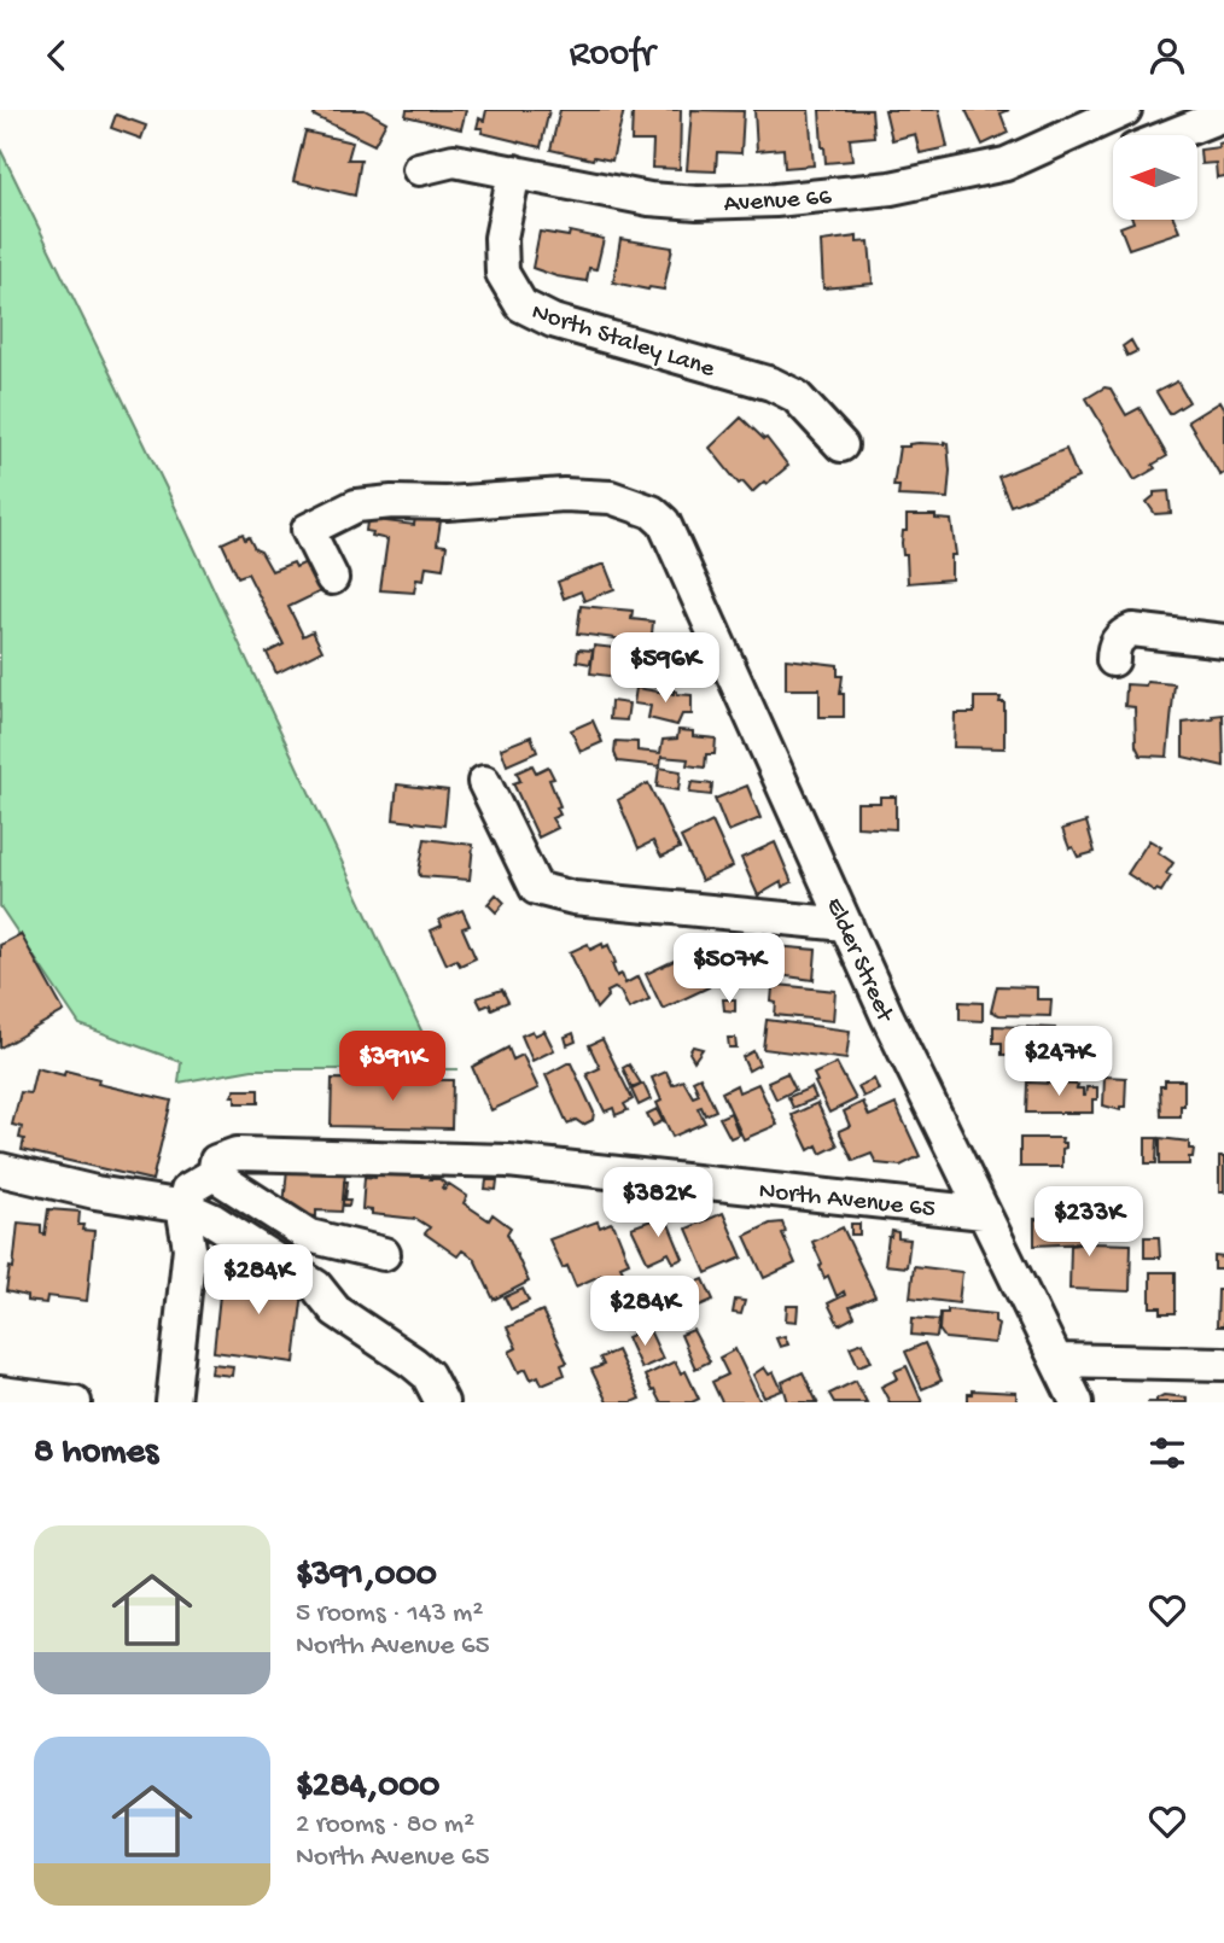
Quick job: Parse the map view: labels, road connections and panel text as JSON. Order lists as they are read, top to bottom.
{
  "streets": {
    "street": [
      "Avenue 66",
      "North Staley Lane",
      "Elder Street",
      "North Avenue 65"
    ]
  },
  "crossings": [
    ["Avenue 66", "North Staley Lane"],
    ["Elder Street", "North Avenue 65"]
  ],
  "north": "left",
  "page": {
    "header": "Roofr",
    "price": [
      "$596K",
      "$507K",
      "$247K",
      "$391K",
      "$382K",
      "$233K",
      "$284K",
      "$284K"
    ],
    "heading": "8 homes",
    "list": [
      {
        "name": "$391,000",
        "note": "5 rooms · 143 m² · North Avenue 65"
      },
      {
        "name": "$284,000",
        "note": "2 rooms · 80 m² · North Avenue 65"
      }
    ]
  }
}
